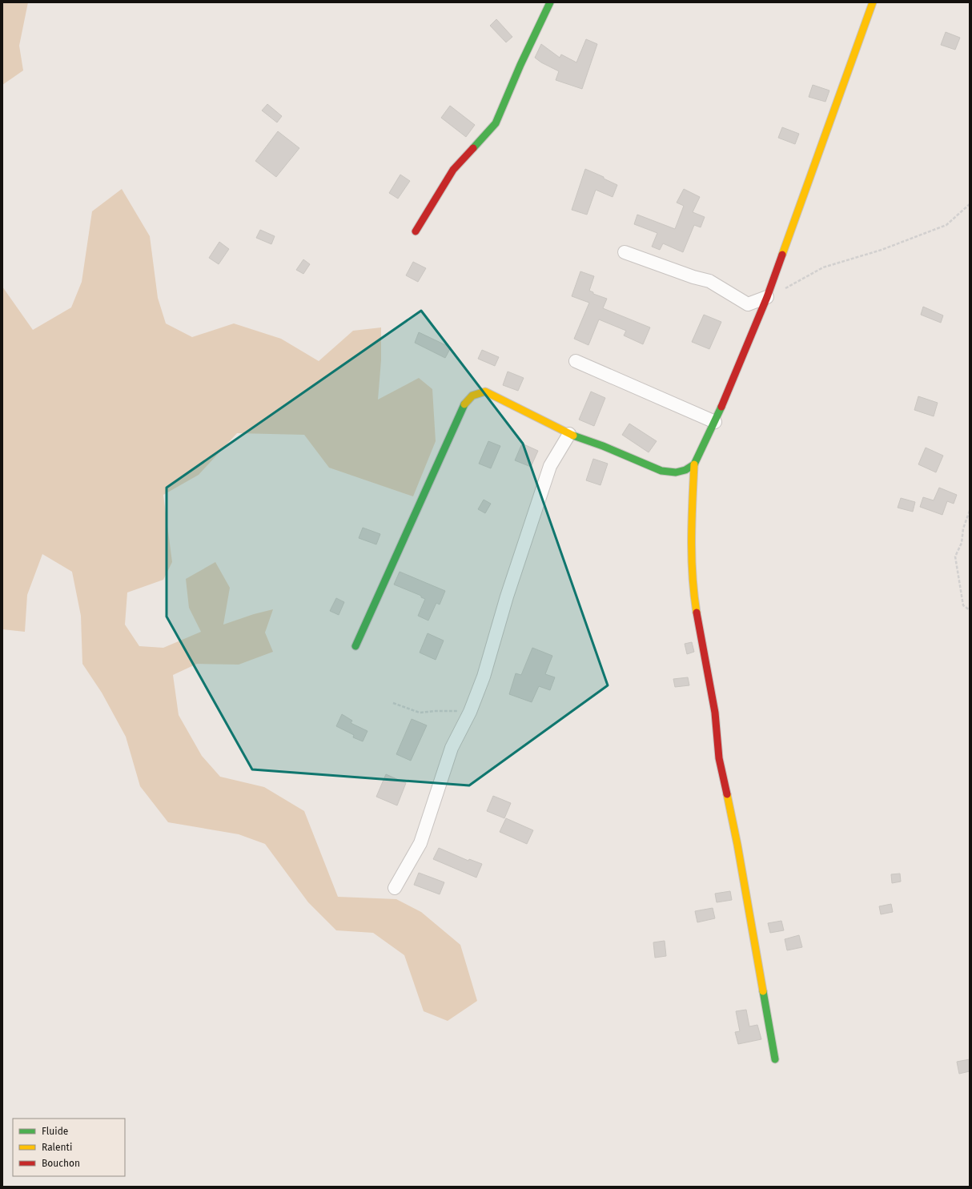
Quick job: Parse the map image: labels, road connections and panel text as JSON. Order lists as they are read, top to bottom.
{
  "legend": ["Fluide", "Ralenti", "Bouchon"]
}
